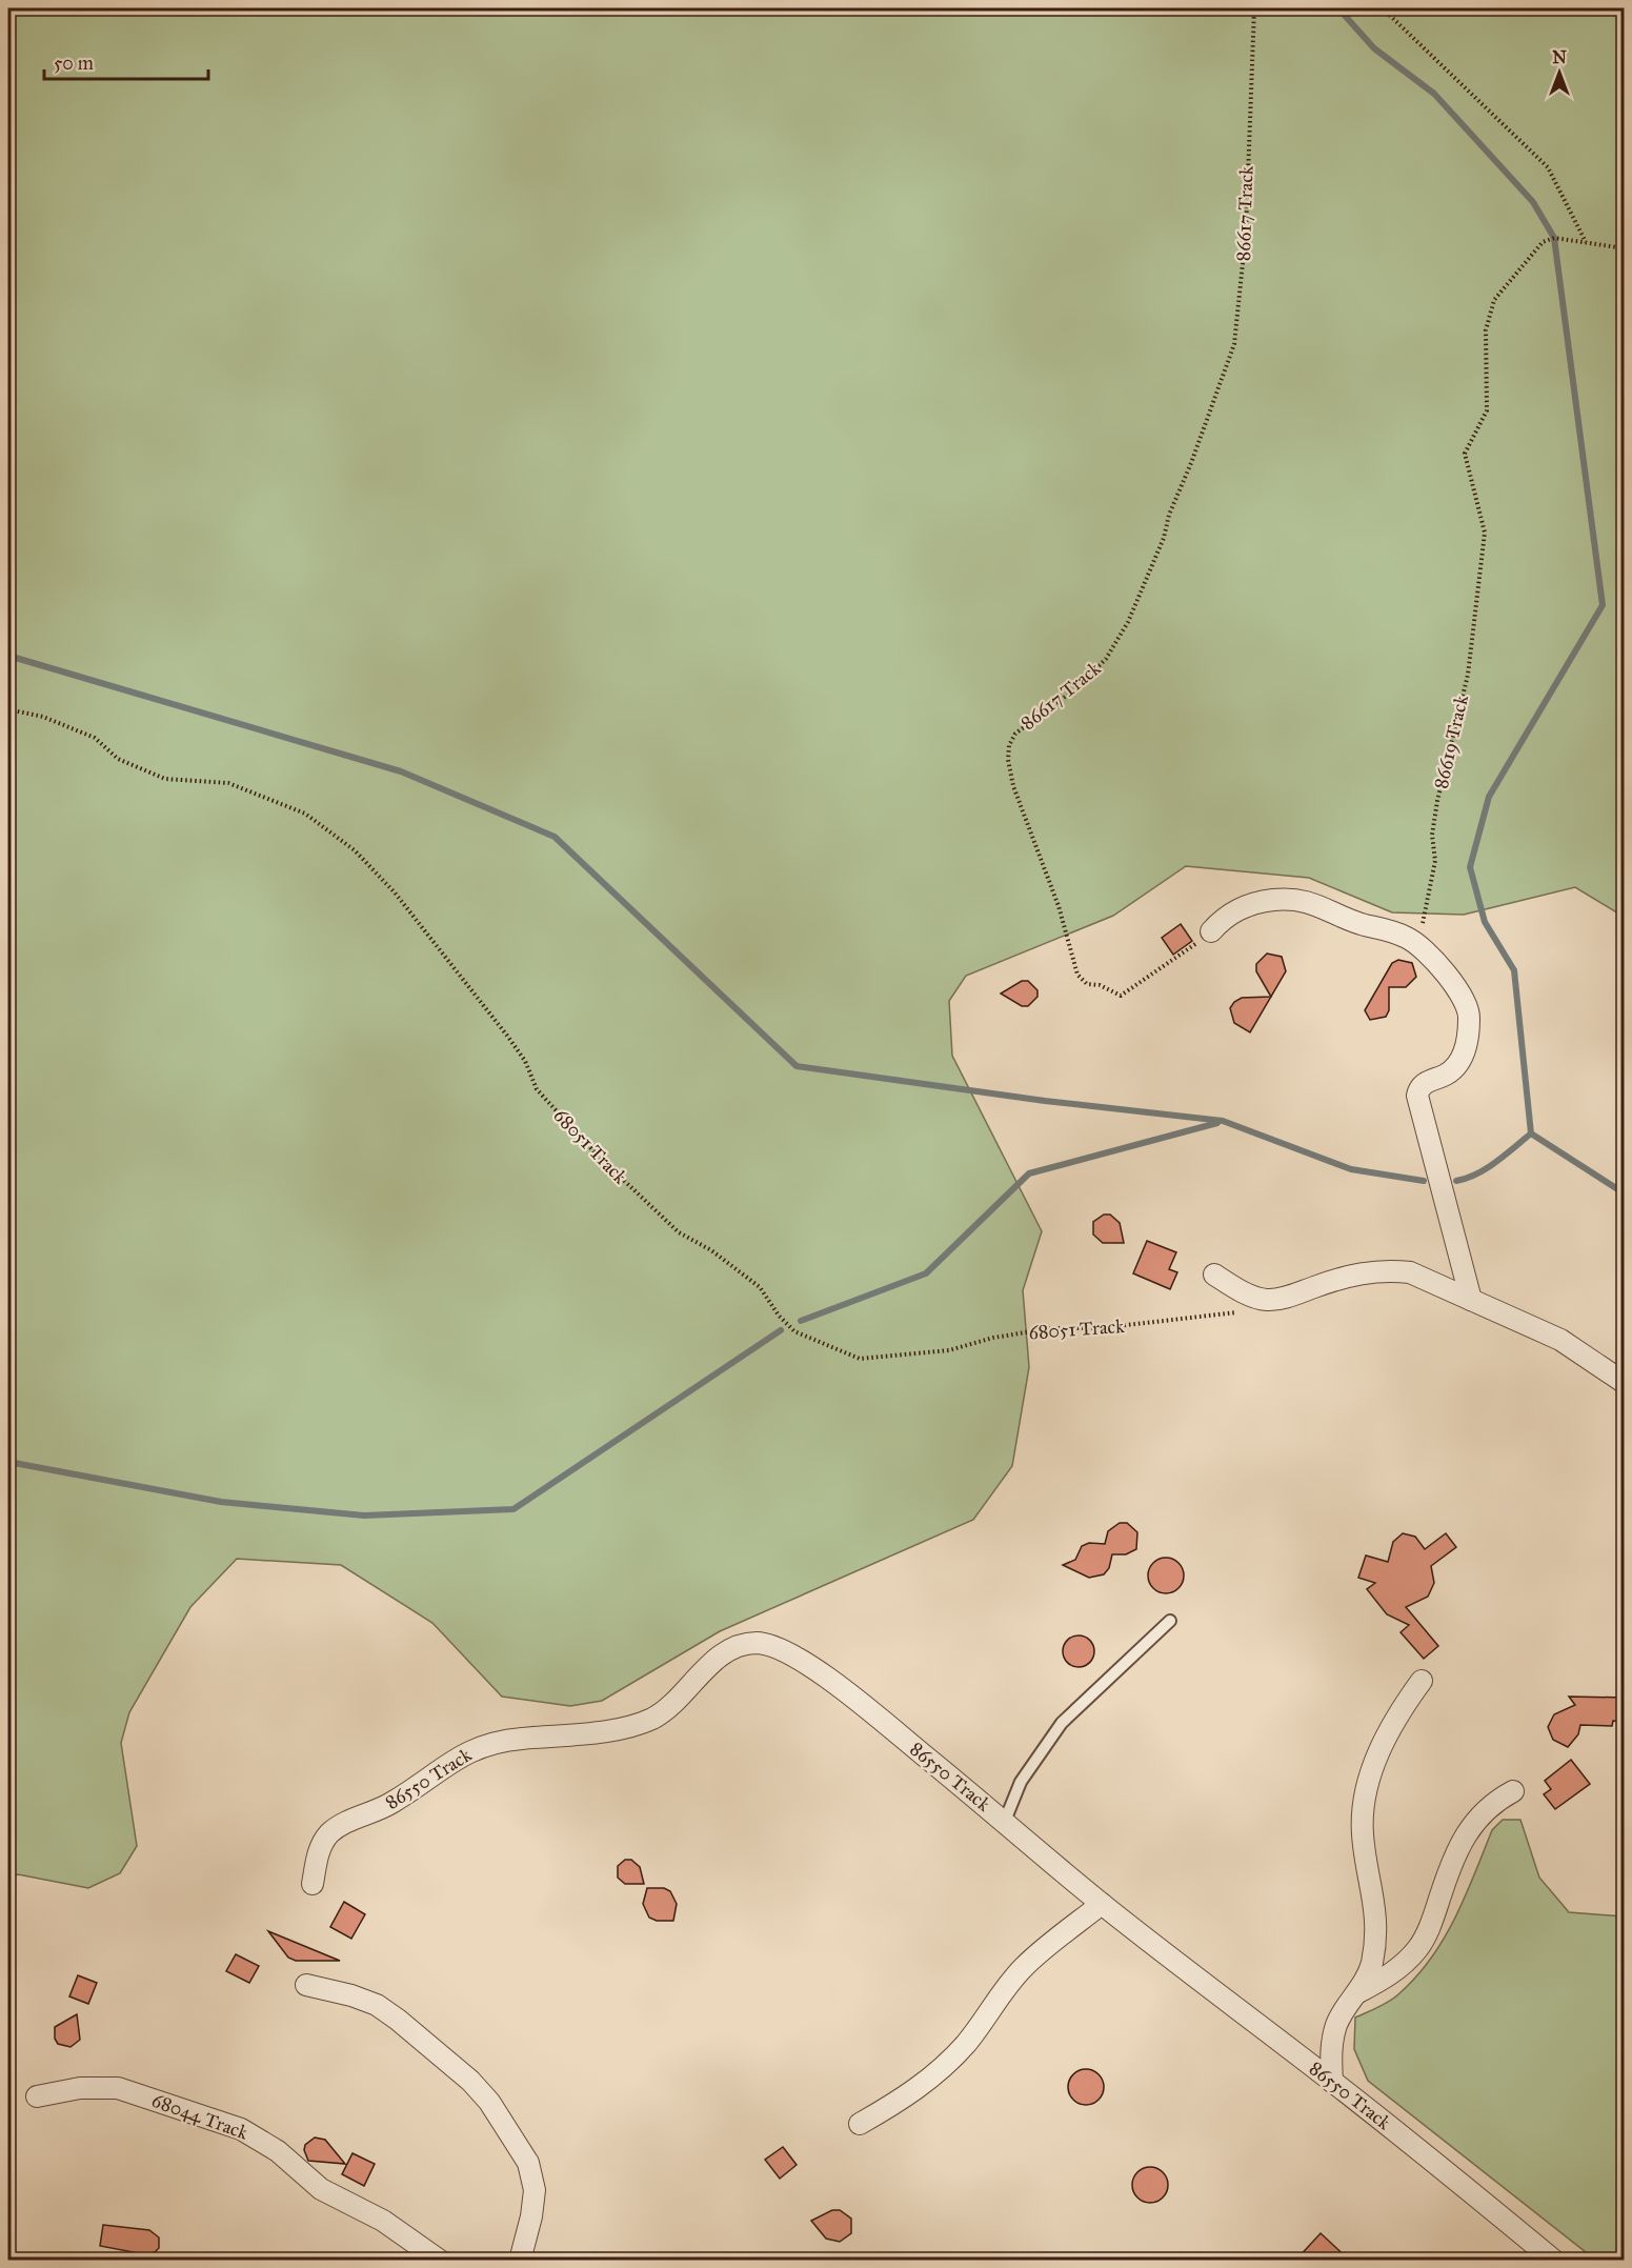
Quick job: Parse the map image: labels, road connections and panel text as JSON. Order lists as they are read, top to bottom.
{
  "streets": {
    "street": ["86550 Track", "68044 Track"],
    "path": ["86617 Track", "86619 Track", "68051 Track"]
  },
  "scale_bar": "50 m",
  "north": "top"
}
